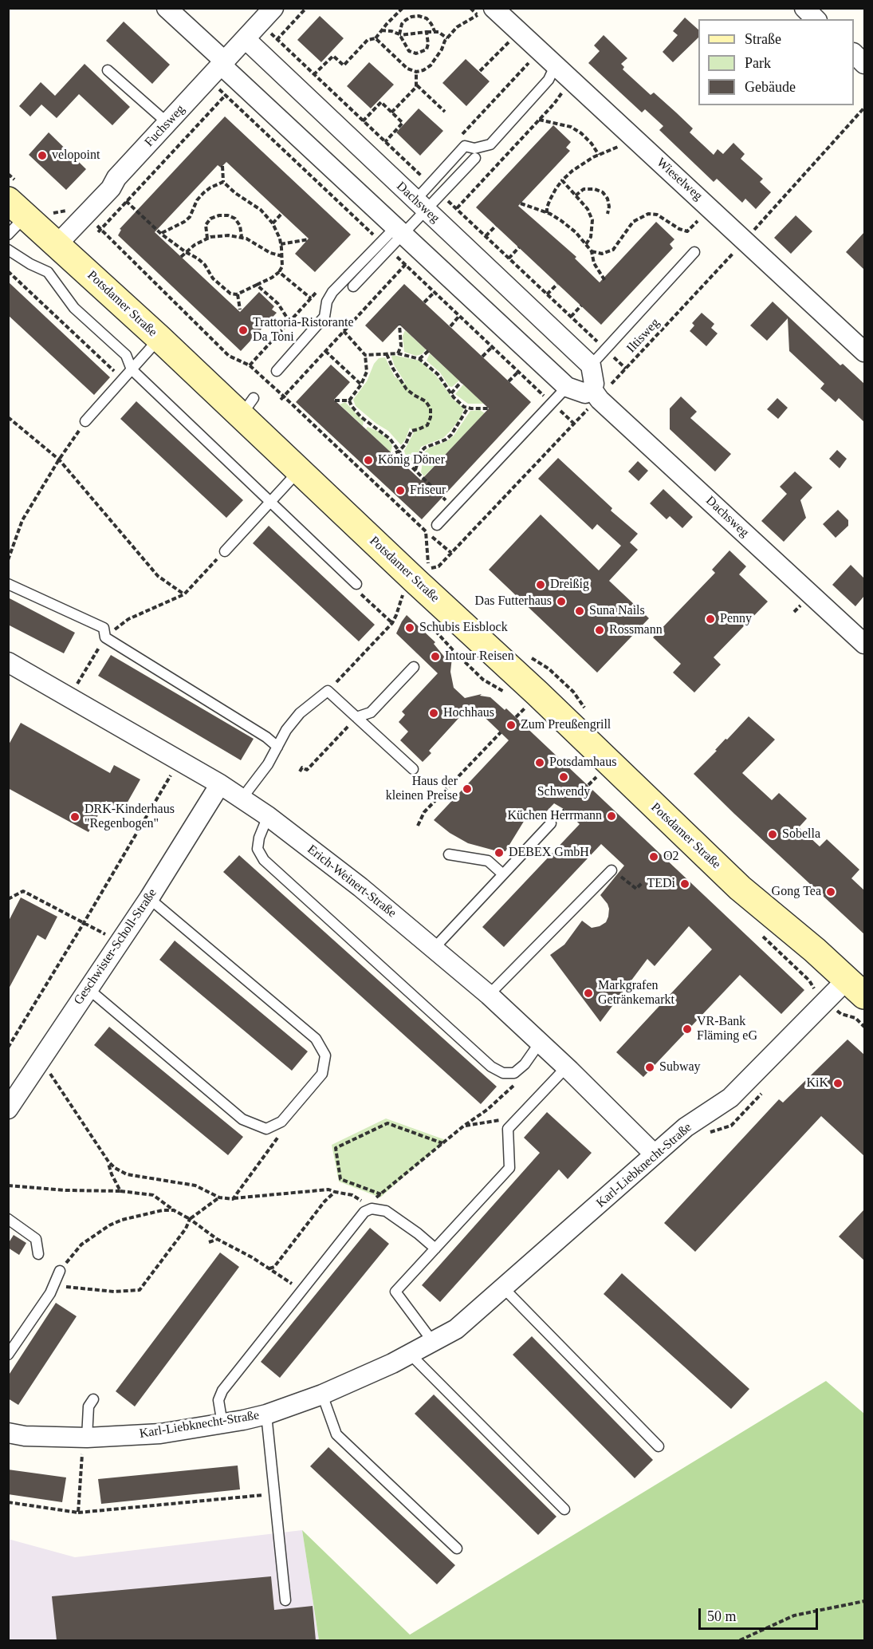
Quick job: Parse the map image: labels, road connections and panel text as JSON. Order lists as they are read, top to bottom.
{
  "streets": {
    "main road": ["Potsdamer Straße"],
    "street": [
      "Fuchsweg",
      "Wieselweg",
      "Dachsweg",
      "Erich-Weinert-Straße",
      "Geschwister-Scholl-Straße",
      "Karl-Liebknecht-Straße"
    ],
    "path": ["Iltisweg"]
  },
  "crossings": [
    ["Fuchsweg", "Dachsweg"],
    ["Fuchsweg", "Potsdamer Straße"],
    ["Wieselweg", "Iltisweg"],
    ["Dachsweg", "Iltisweg"],
    ["Potsdamer Straße", "Karl-Liebknecht-Straße"],
    ["Erich-Weinert-Straße", "Geschwister-Scholl-Straße"],
    ["Erich-Weinert-Straße", "Karl-Liebknecht-Straße"]
  ],
  "places": [
    "velopoint",
    "Trattoria-Ristorante Da Toni",
    "König Döner",
    "Friseur",
    "Dreißig",
    "Das Futterhaus",
    "Suna Nails",
    "Penny",
    "Schubis Eisblock",
    "Rossmann",
    "Intour Reisen",
    "Hochhaus",
    "Zum Preußengrill",
    "Potsdamhaus",
    "Schwendy",
    "Haus der kleinen Preise",
    "Küchen Herrmann",
    "DRK-Kinderhaus \"Regenbogen\"",
    "Sobella",
    "DEBEX GmbH",
    "O2",
    "TEDi",
    "Gong Tea",
    "Markgrafen Getränkemarkt",
    "VR-Bank Fläming eG",
    "Subway",
    "KiK"
  ],
  "legend": ["Straße", "Park", "Gebäude"],
  "scale_bar": "50 m"
}
